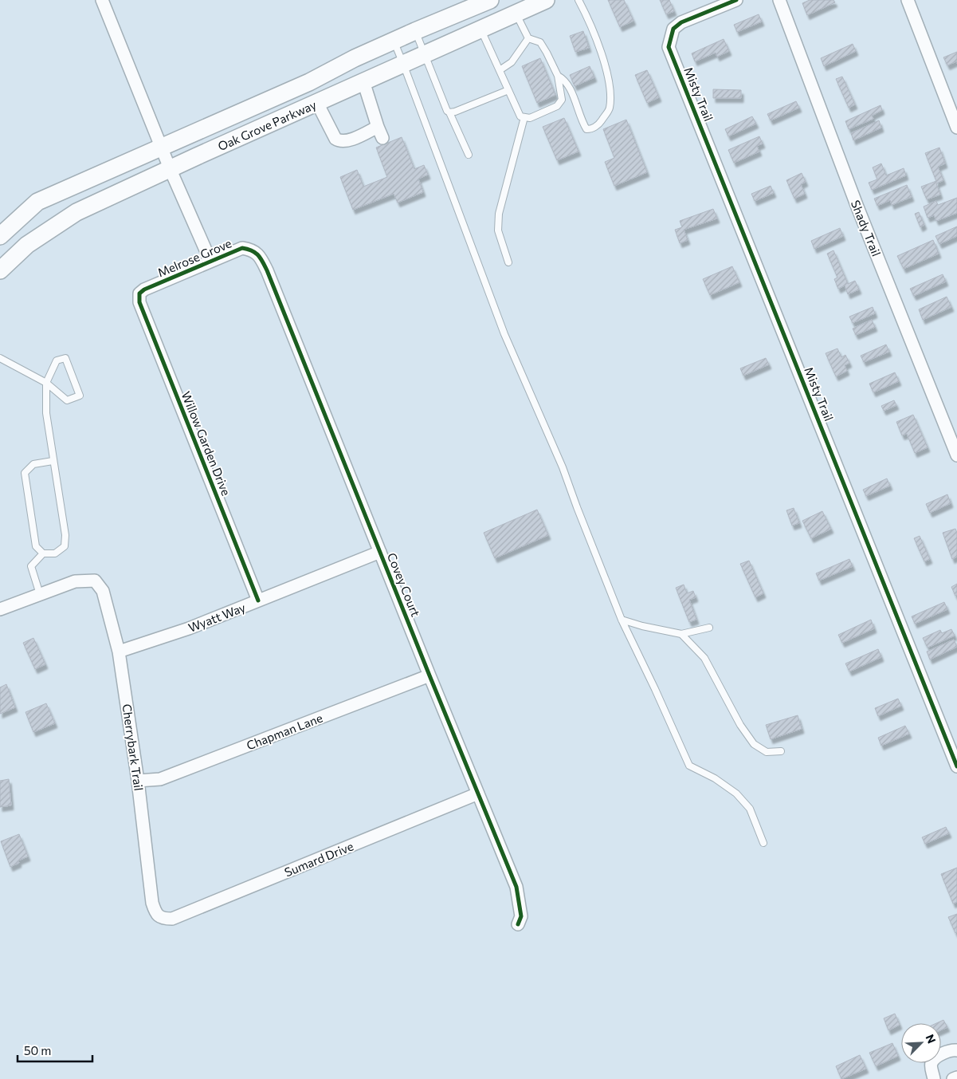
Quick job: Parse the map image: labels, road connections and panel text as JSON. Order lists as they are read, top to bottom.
{
  "streets": {
    "main road": ["Oak Grove Parkway"],
    "street": [
      "Misty Trail",
      "Shady Trail",
      "Melrose Grove",
      "Willow Garden Drive",
      "Covey Court",
      "Wyatt Way",
      "Chapman Lane",
      "Cherrybark Trail",
      "Sumard Drive"
    ]
  },
  "crossings": [
    ["Melrose Grove", "Willow Garden Drive"],
    ["Melrose Grove", "Covey Court"],
    ["Willow Garden Drive", "Wyatt Way"],
    ["Covey Court", "Wyatt Way"],
    ["Covey Court", "Chapman Lane"],
    ["Covey Court", "Sumard Drive"],
    ["Wyatt Way", "Cherrybark Trail"],
    ["Chapman Lane", "Cherrybark Trail"],
    ["Cherrybark Trail", "Sumard Drive"]
  ],
  "scale_bar": "50 m",
  "north": "top right"
}
